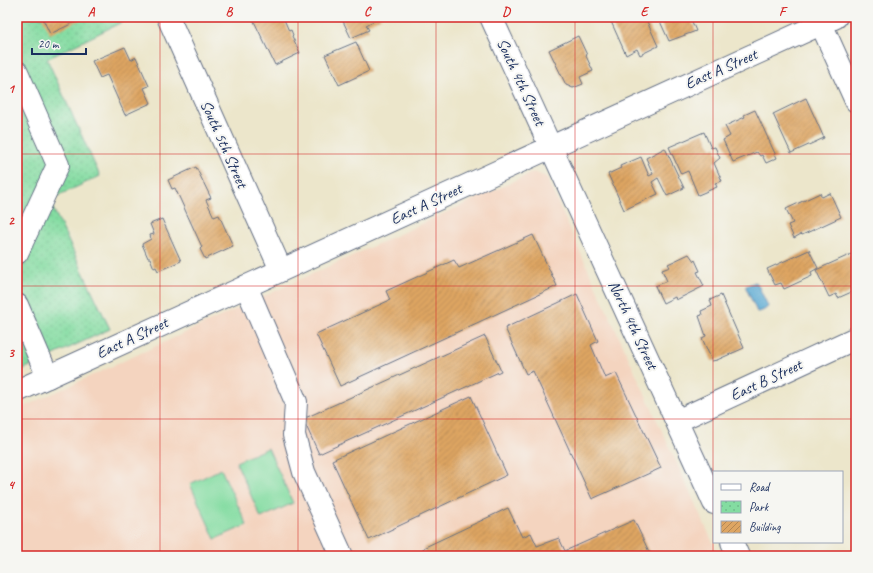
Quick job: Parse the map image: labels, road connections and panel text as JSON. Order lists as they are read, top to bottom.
{
  "streets": {
    "street": [
      "East A Street",
      "South 4th Street",
      "South 5th Street",
      "North 4th Street",
      "East B Street"
    ]
  },
  "crossings": [
    ["East A Street", "South 4th Street"],
    ["East A Street", "South 5th Street"],
    ["East A Street", "North 4th Street"],
    ["South 4th Street", "North 4th Street"],
    ["North 4th Street", "East B Street"]
  ],
  "legend": ["Road", "Park", "Building"],
  "scale_bar": "20 m",
  "grid": {
    "columns": [
      "A",
      "B",
      "C",
      "D",
      "E",
      "F"
    ],
    "rows": [
      "1",
      "2",
      "3",
      "4"
    ]
  }
}
